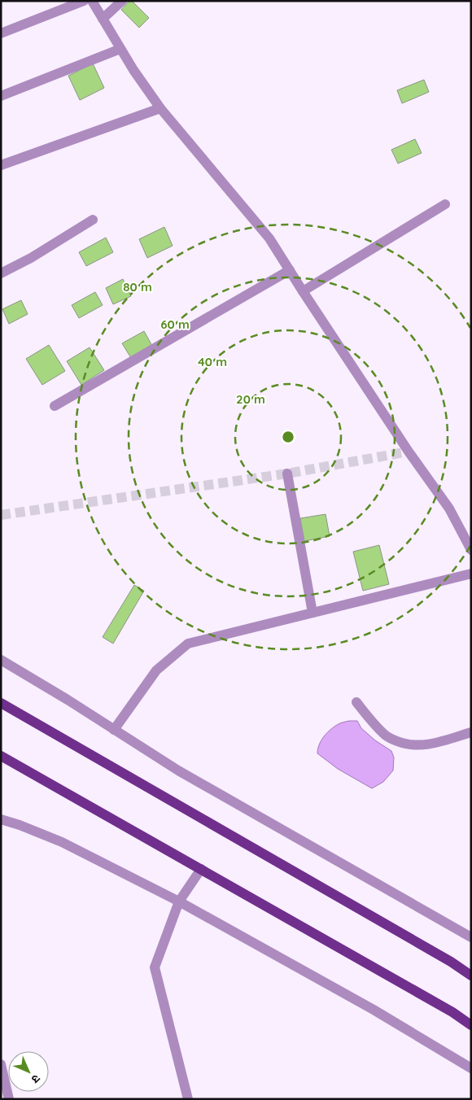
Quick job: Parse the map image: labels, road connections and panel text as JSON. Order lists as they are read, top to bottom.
{
  "north": "bottom right",
  "rings": [
    "80 m",
    "60 m",
    "40 m",
    "20 m"
  ]
}
